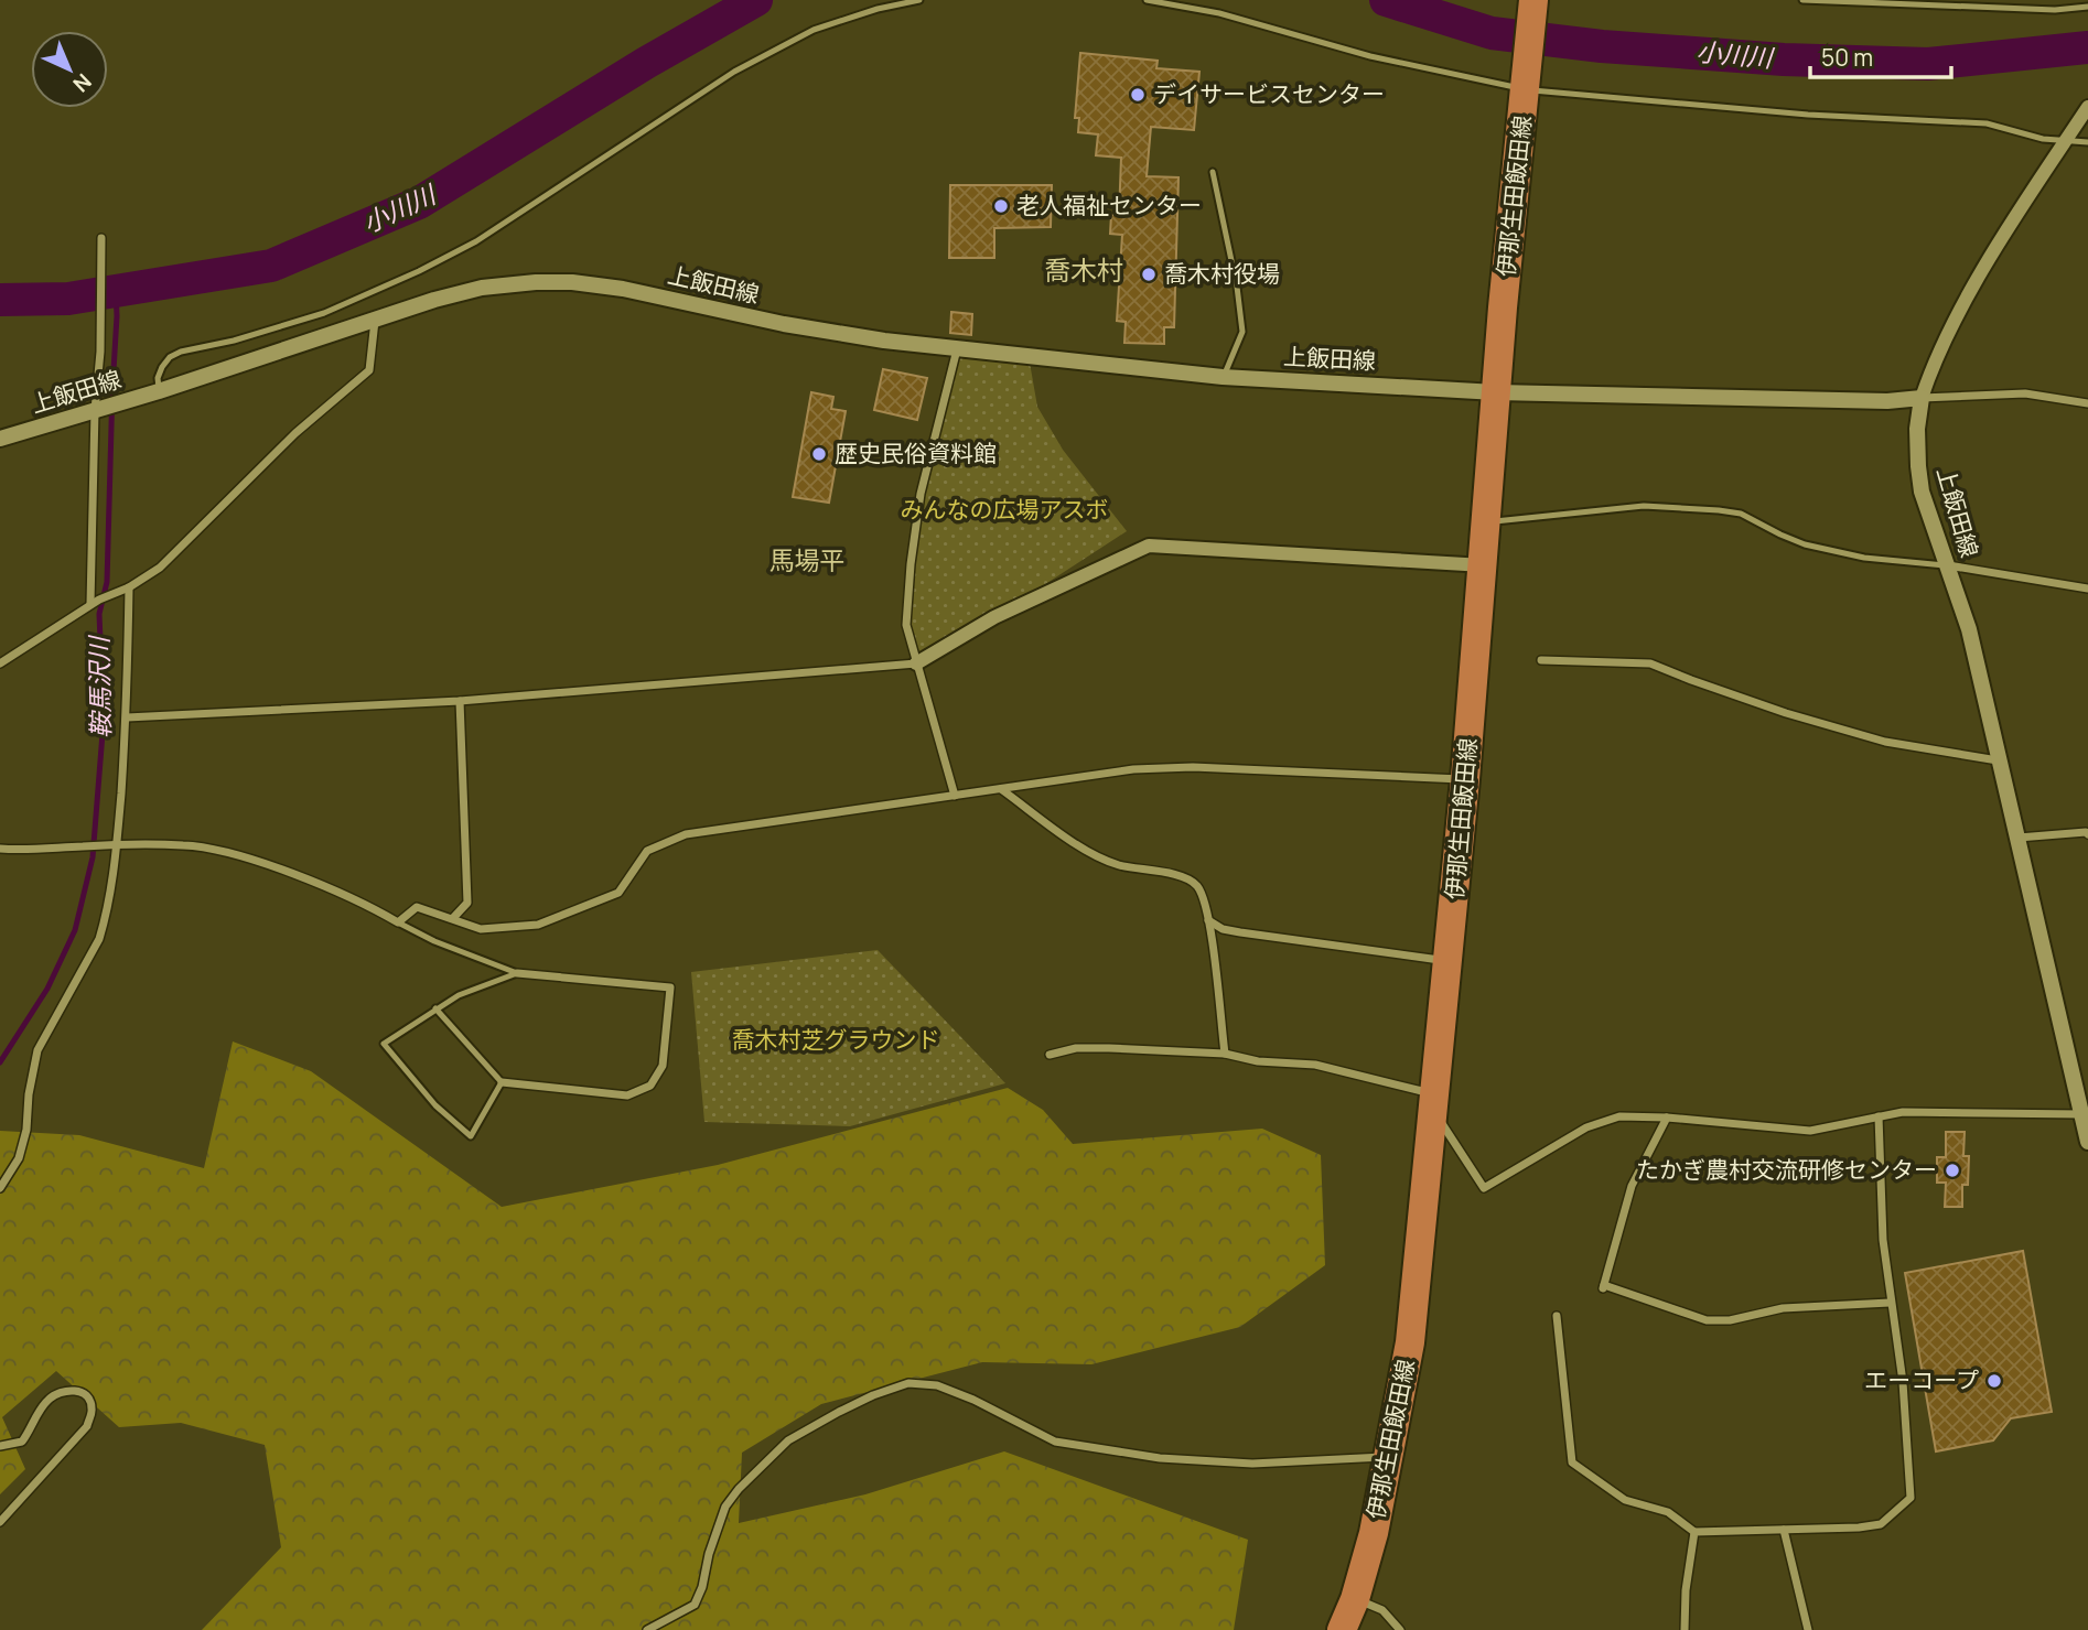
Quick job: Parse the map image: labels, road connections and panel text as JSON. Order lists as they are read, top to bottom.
{
  "streets": {
    "main road": ["伊那生田飯田線", "上飯田線"]
  },
  "crossings": [
    ["伊那生田飯田線", "上飯田線"]
  ],
  "districts": ["喬木村", "馬場平"],
  "water": ["小川川", "鞍馬沢川"],
  "parks": ["みんなの広場アスボ", "喬木村芝グラウンド"],
  "places": [
    "デイサービスセンター",
    "老人福祉センター",
    "喬木村役場",
    "歴史民俗資料館",
    "たかぎ農村交流研修センター",
    "エーコープ"
  ],
  "scale_bar": "50 m",
  "north": "bottom right"
}
